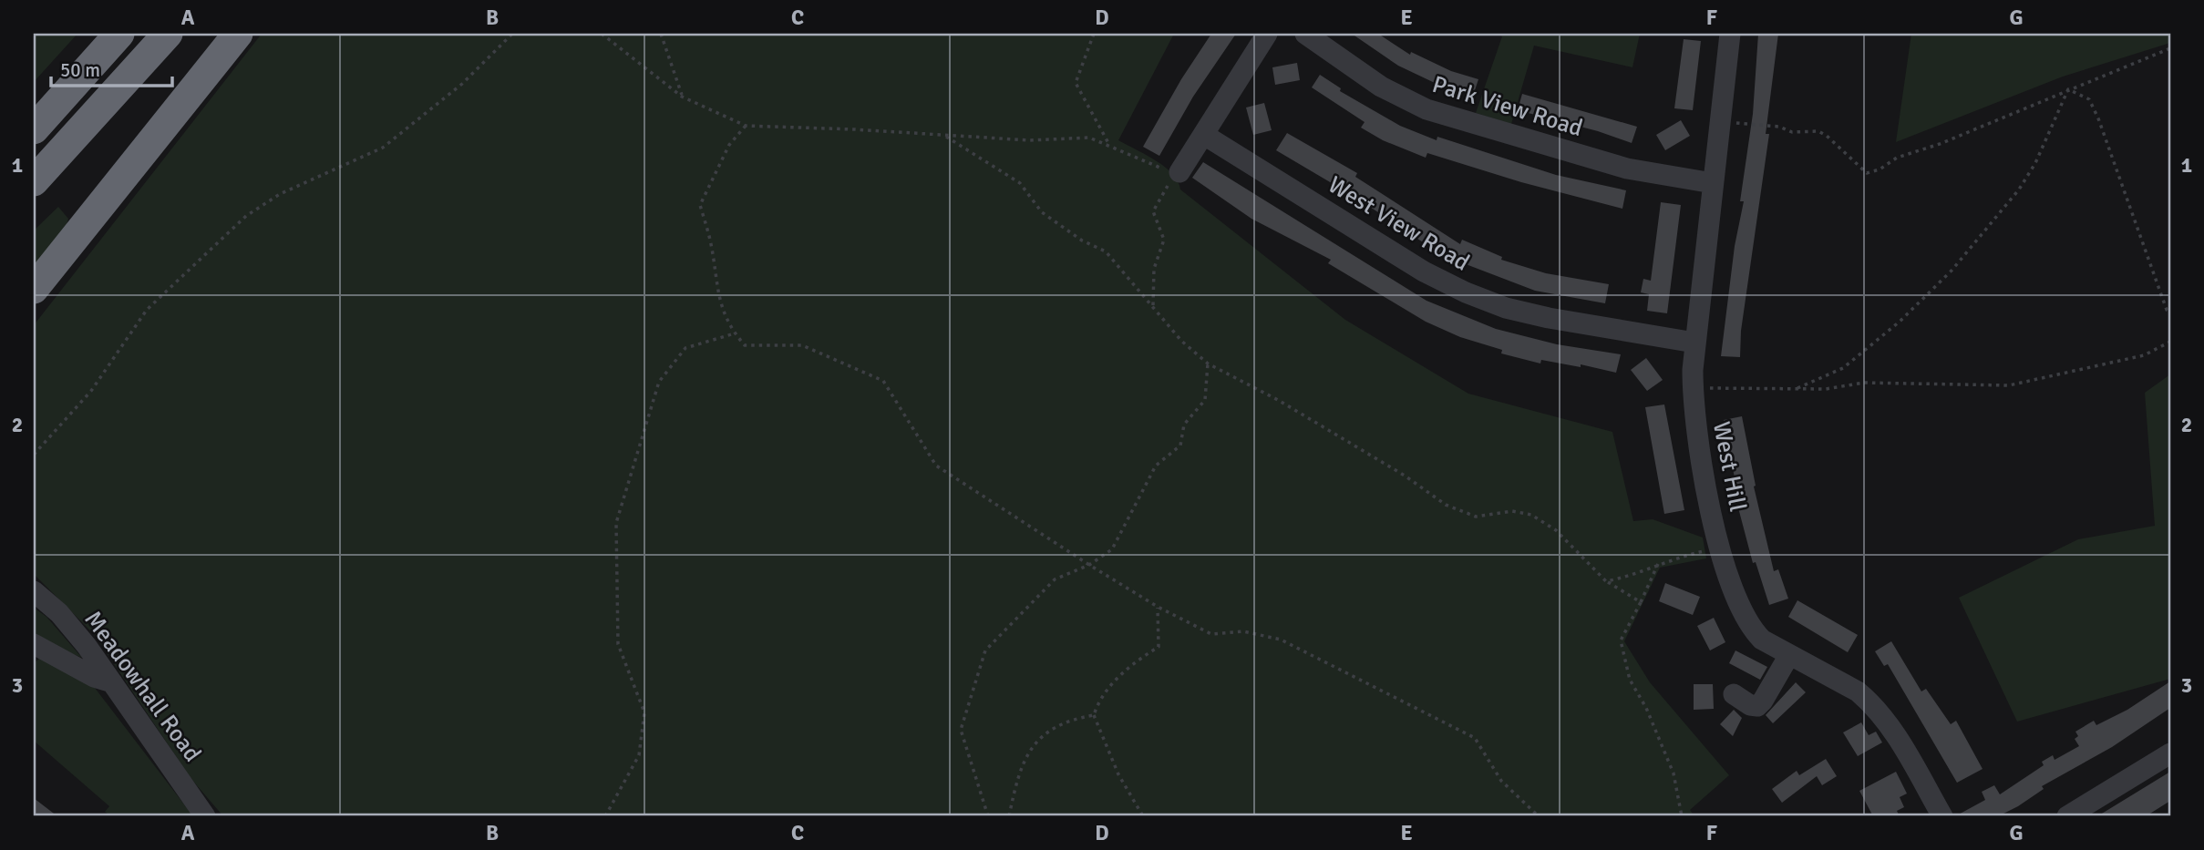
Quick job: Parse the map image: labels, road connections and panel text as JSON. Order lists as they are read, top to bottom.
{
  "streets": {
    "street": [
      "Park View Road",
      "West View Road",
      "West Hill",
      "Meadowhall Road"
    ]
  },
  "crossings": [
    ["Park View Road", "West Hill"],
    ["West View Road", "West Hill"]
  ],
  "scale_bar": "50 m",
  "grid": {
    "columns": [
      "A",
      "B",
      "C",
      "D",
      "E",
      "F",
      "G"
    ],
    "rows": ["1", "2", "3"]
  }
}
